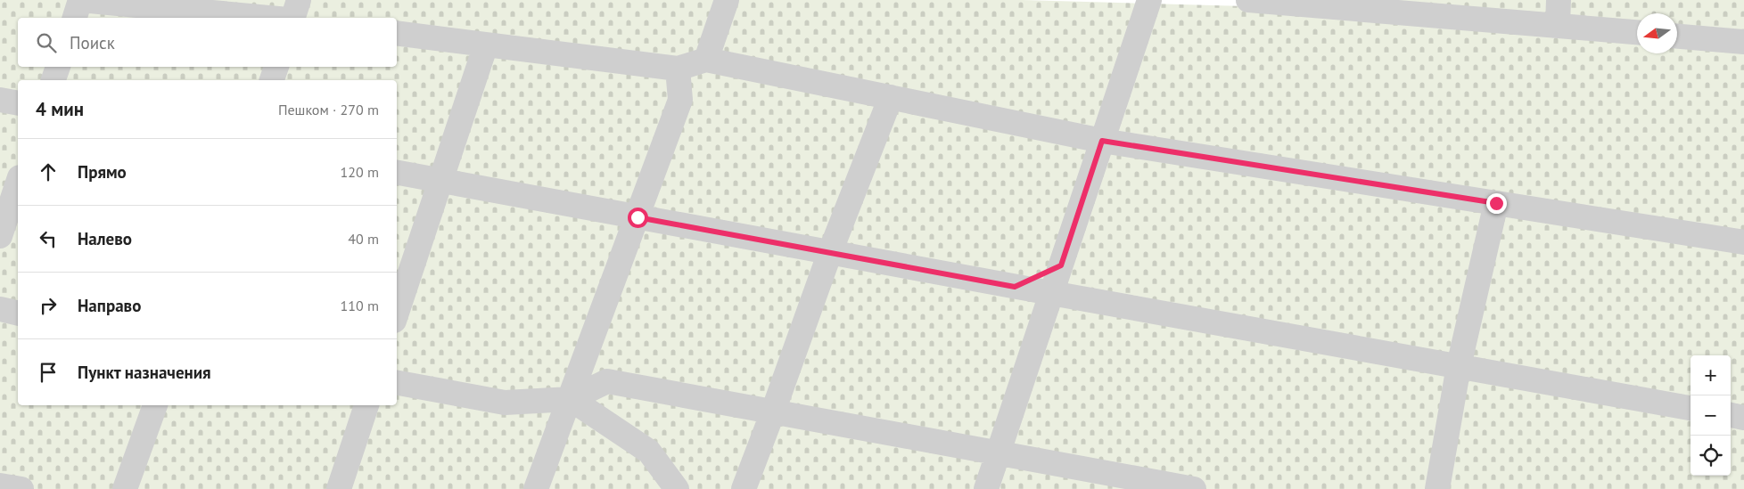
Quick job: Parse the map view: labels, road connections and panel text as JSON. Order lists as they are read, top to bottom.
{
  "north": "left",
  "page": {
    "search": "Поиск",
    "heading": ["4 мин", "Пешком · 270 m"],
    "list": [
      ["Прямо", "120 m"],
      ["Налево", "40 m"],
      ["Направо", "110 m"],
      "Пункт назначения"
    ],
    "map_buttons": ["+", "−"]
  }
}
